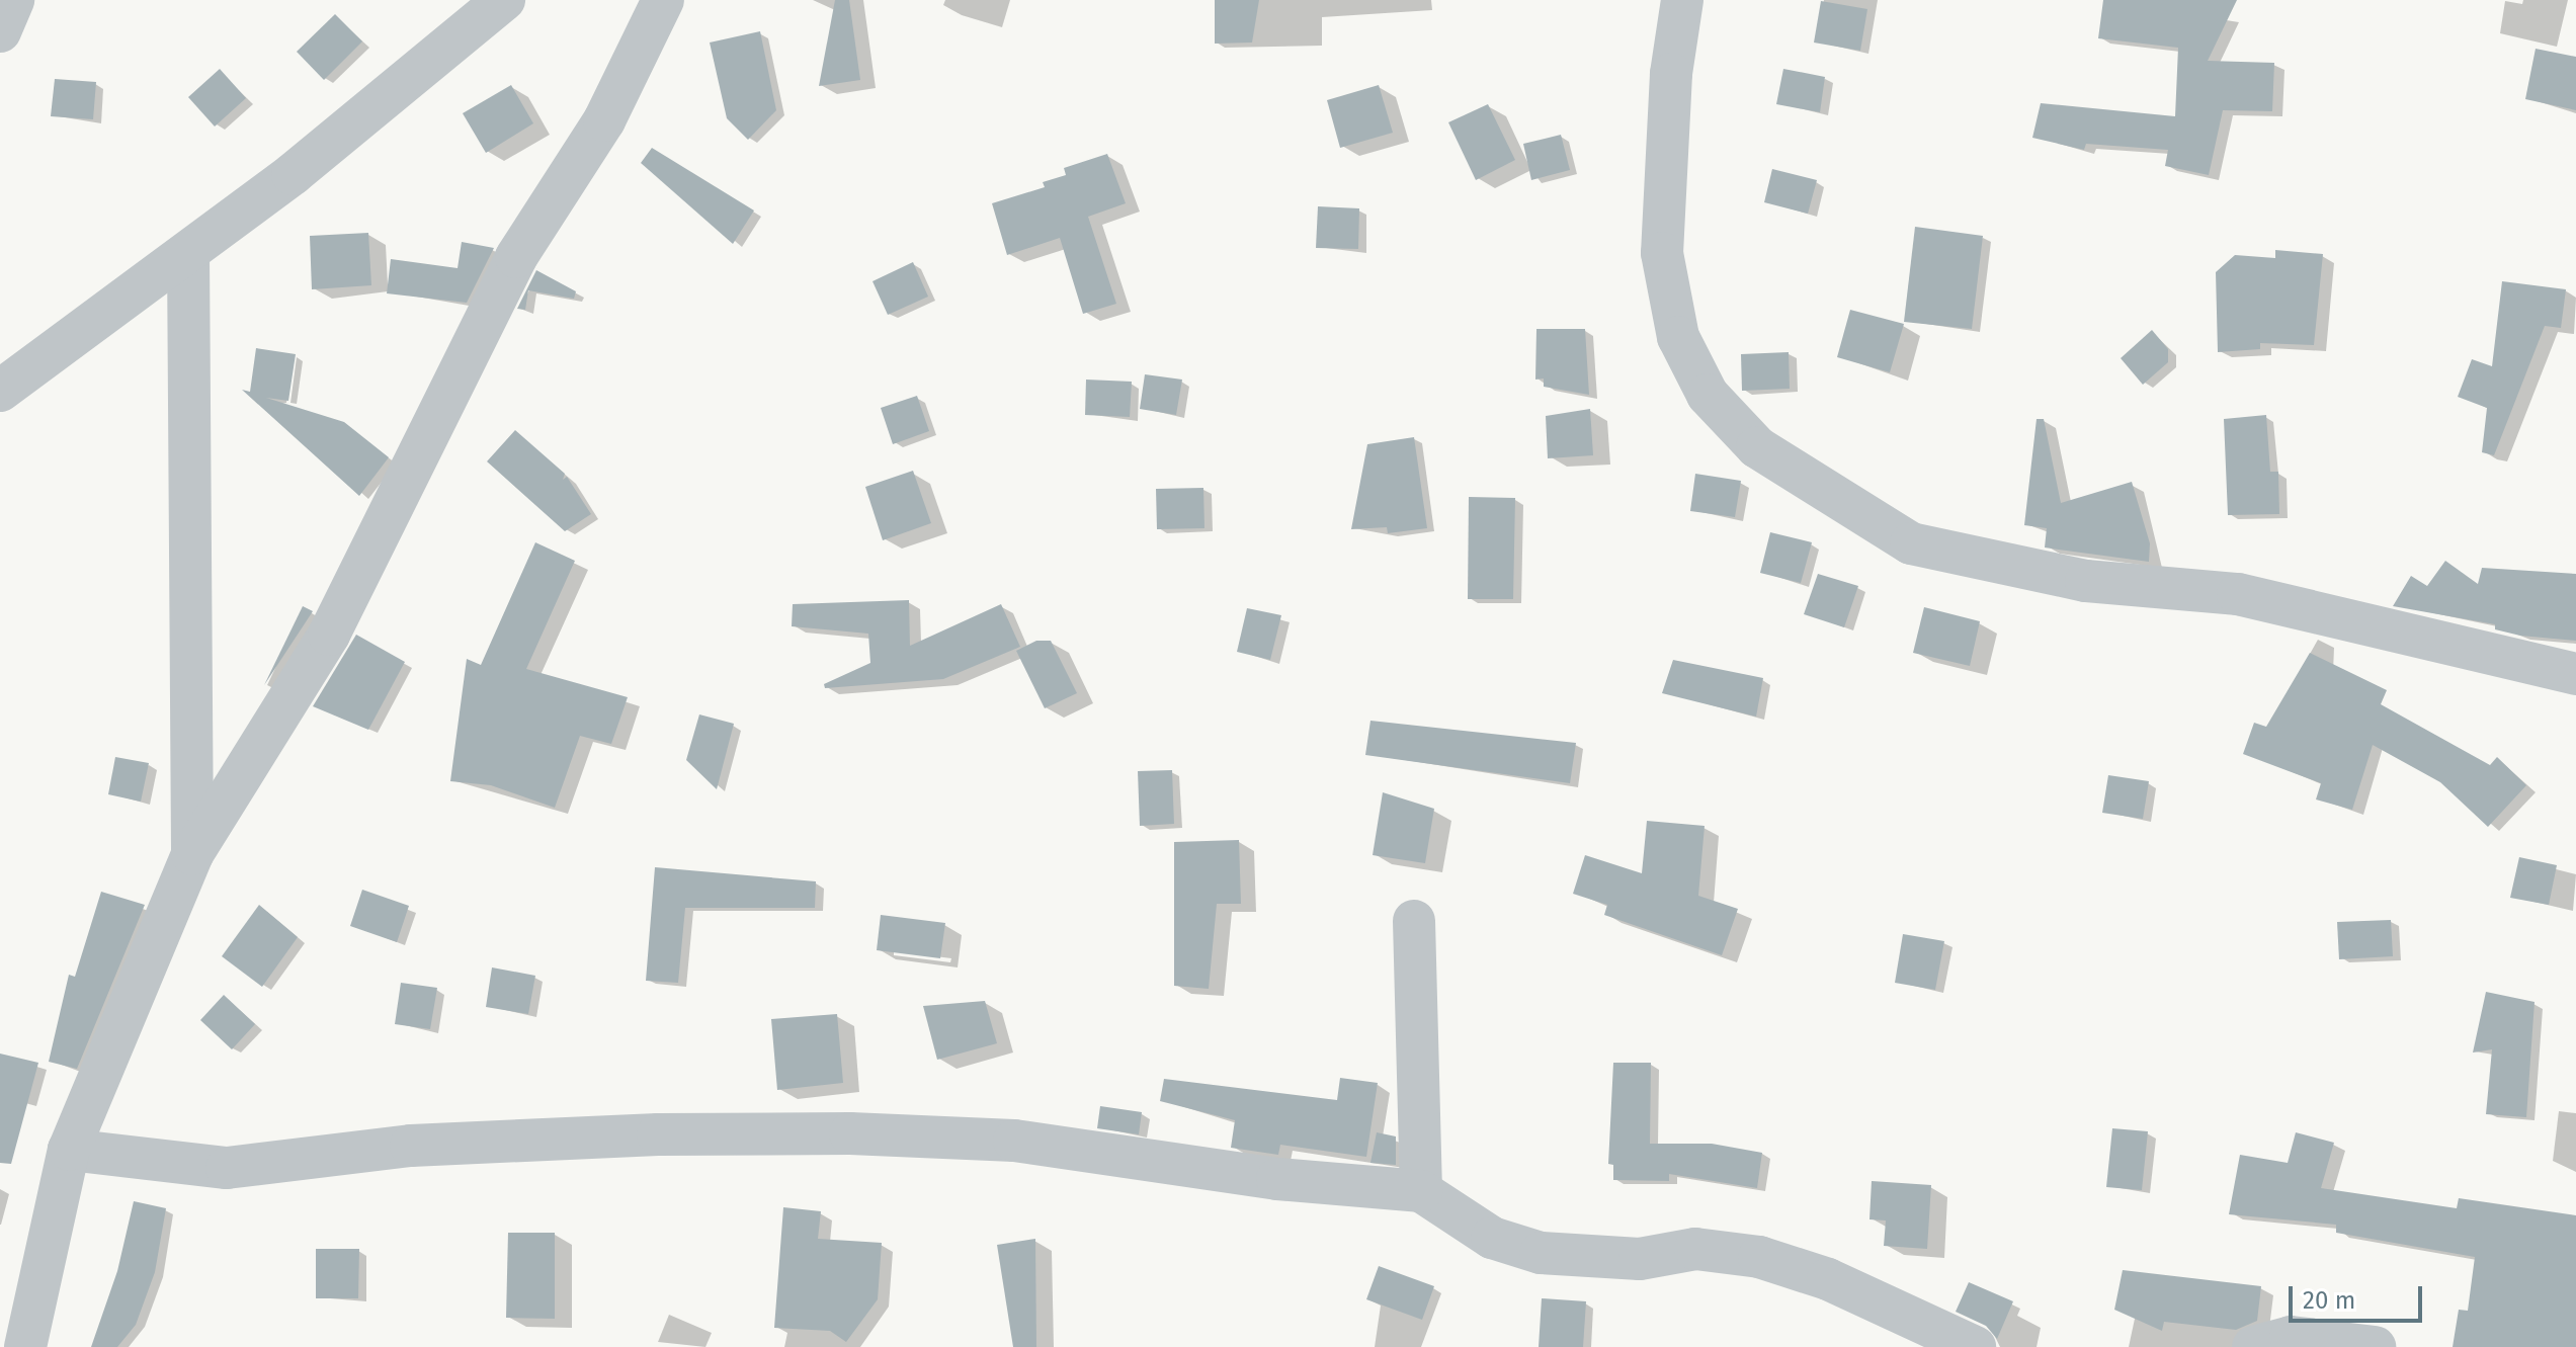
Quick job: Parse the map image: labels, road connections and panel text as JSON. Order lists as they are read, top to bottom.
{
  "scale_bar": "20 m"
}
